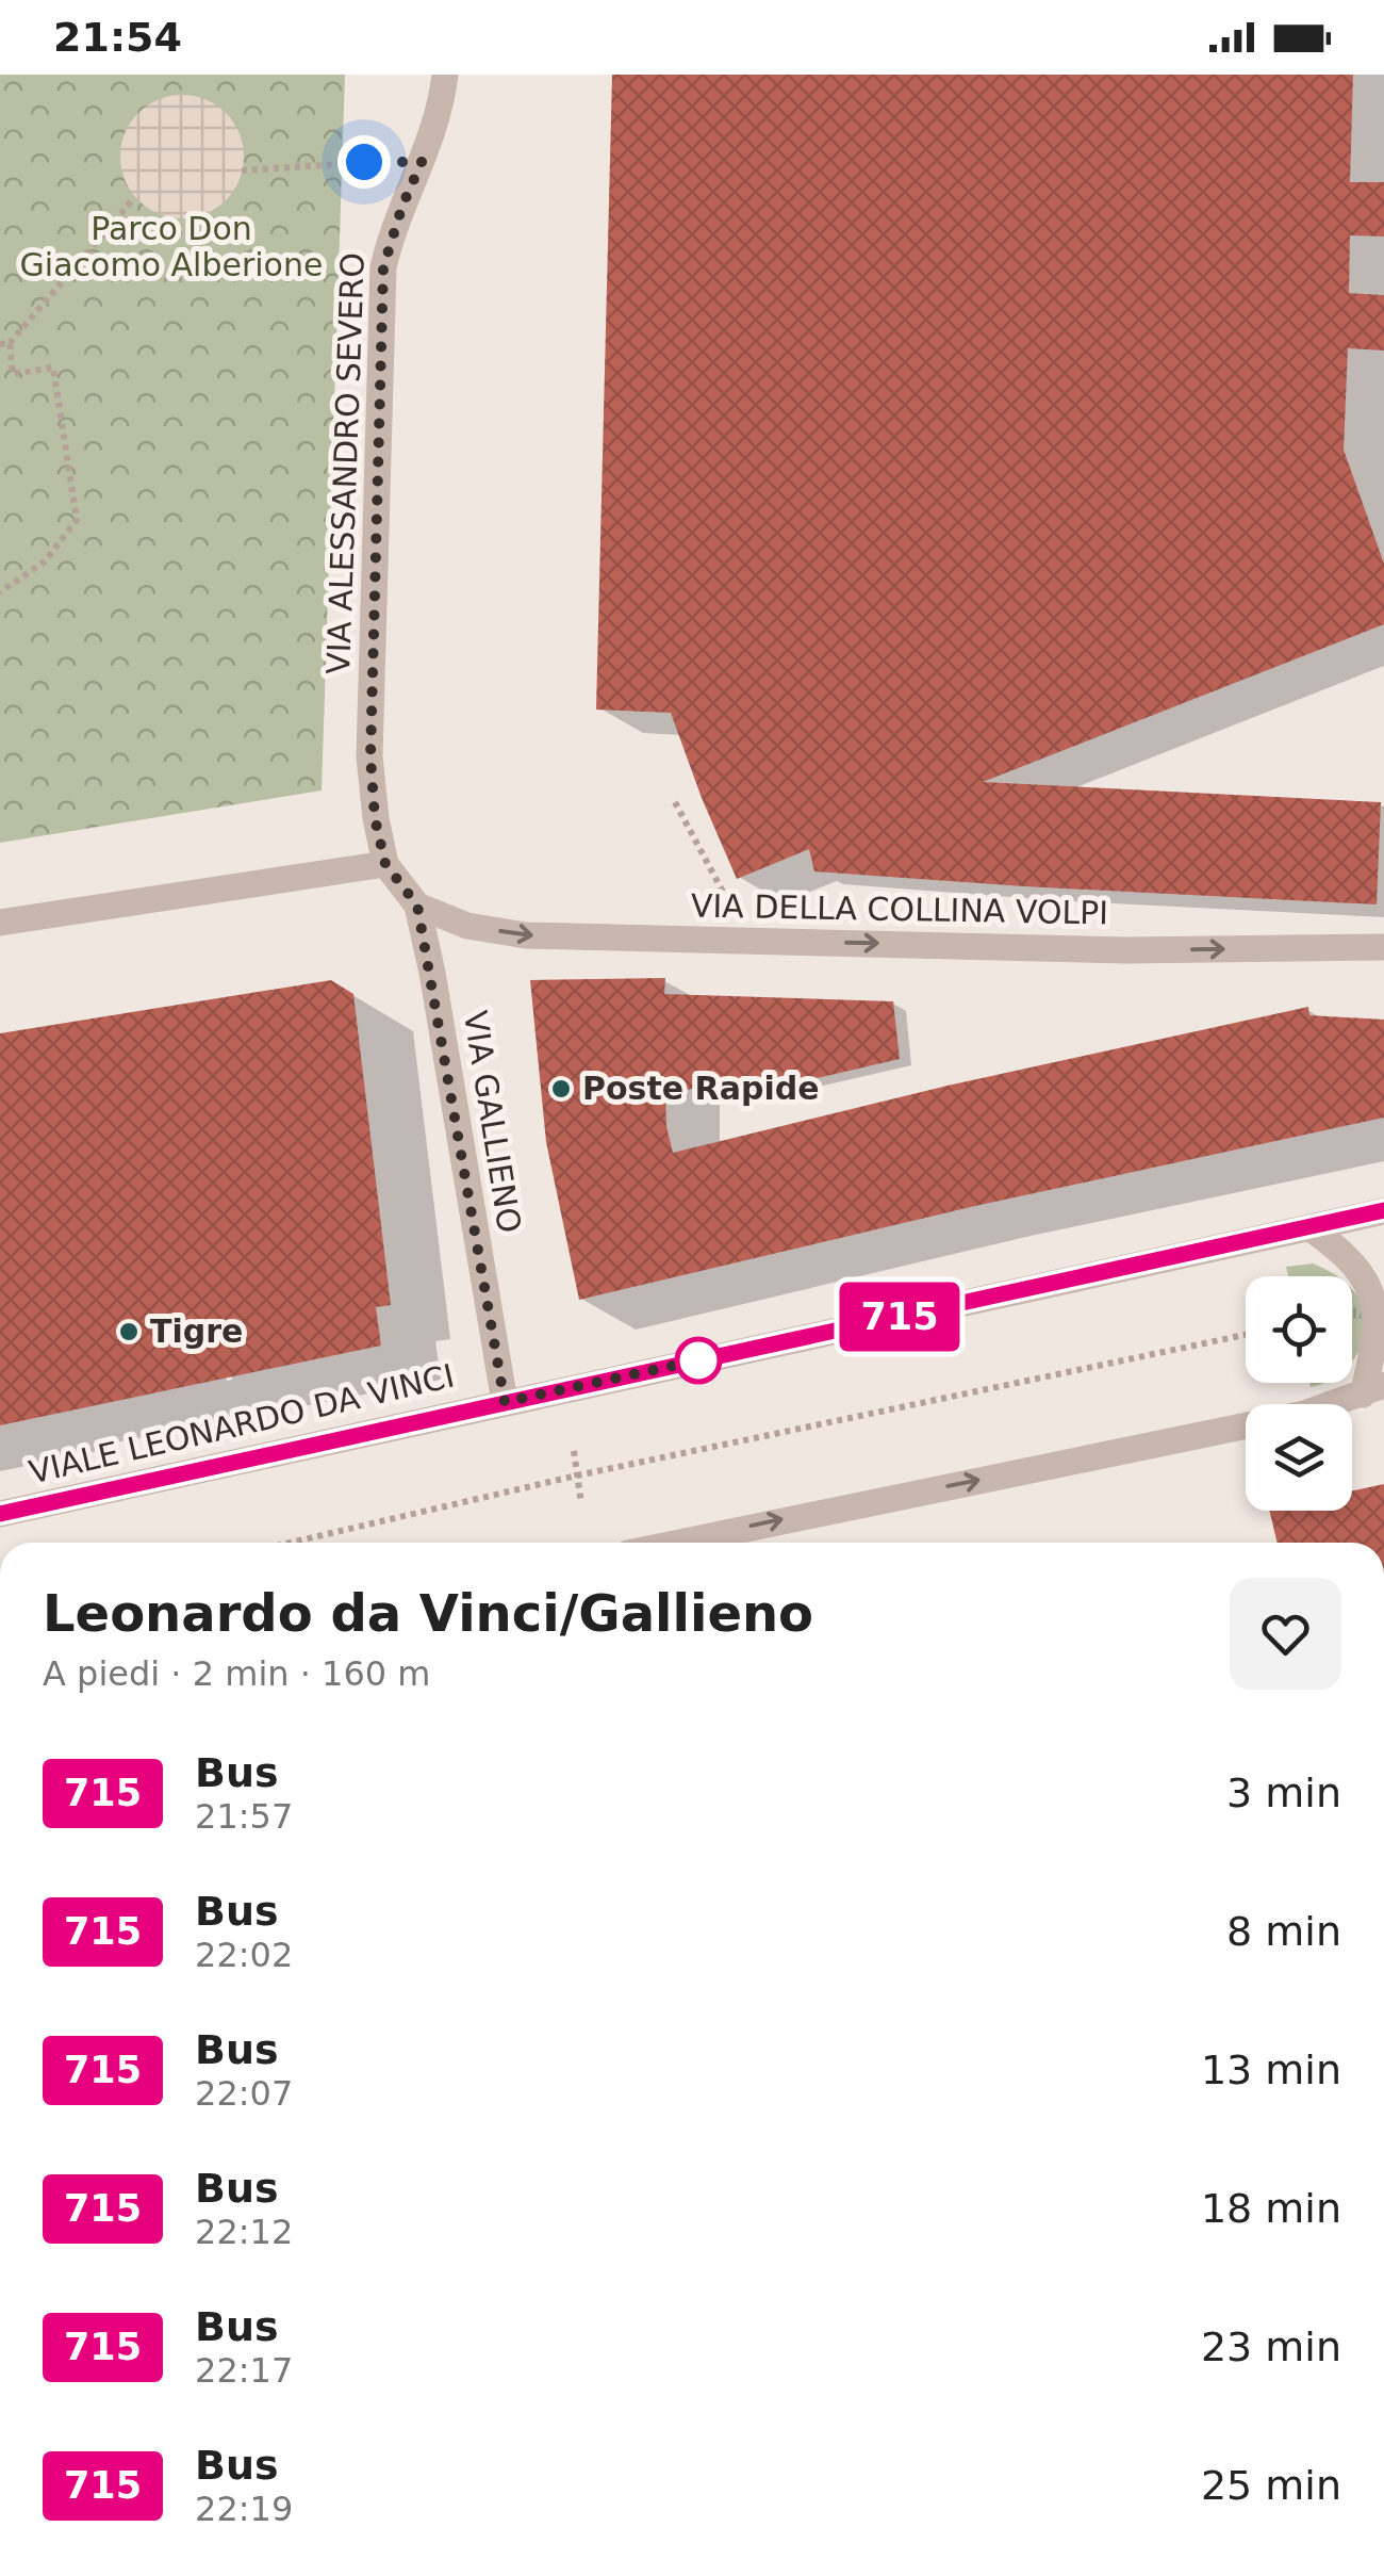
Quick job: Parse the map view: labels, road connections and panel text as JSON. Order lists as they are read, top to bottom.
{
  "streets": {
    "street": [
      "VIA ALESSANDRO SEVERO",
      "VIA DELLA COLLINA VOLPI",
      "VIA GALLIENO",
      "VIALE LEONARDO DA VINCI"
    ]
  },
  "crossings": [
    ["VIA ALESSANDRO SEVERO", "VIA GALLIENO"],
    ["VIA DELLA COLLINA VOLPI", "VIA GALLIENO"],
    ["VIA GALLIENO", "VIALE LEONARDO DA VINCI"]
  ],
  "one_way": ["VIA DELLA COLLINA VOLPI"],
  "parks": ["Parco Don Giacomo Alberione"],
  "places": ["Poste Rapide", "Tigre"],
  "lines": ["bus line 715"],
  "page": {
    "status": "21:54",
    "on_map": "715",
    "heading": ["Leonardo da Vinci/Gallieno", "A piedi · 2 min · 160 m"],
    "list": [
      {
        "mark": "715",
        "name": "Bus",
        "note": "21:57",
        "value": "3 min"
      },
      {
        "mark": "715",
        "name": "Bus",
        "note": "22:02",
        "value": "8 min"
      },
      {
        "mark": "715",
        "name": "Bus",
        "note": "22:07",
        "value": "13 min"
      },
      {
        "mark": "715",
        "name": "Bus",
        "note": "22:12",
        "value": "18 min"
      },
      {
        "mark": "715",
        "name": "Bus",
        "note": "22:17",
        "value": "23 min"
      },
      {
        "mark": "715",
        "name": "Bus",
        "note": "22:19",
        "value": "25 min"
      }
    ]
  }
}
